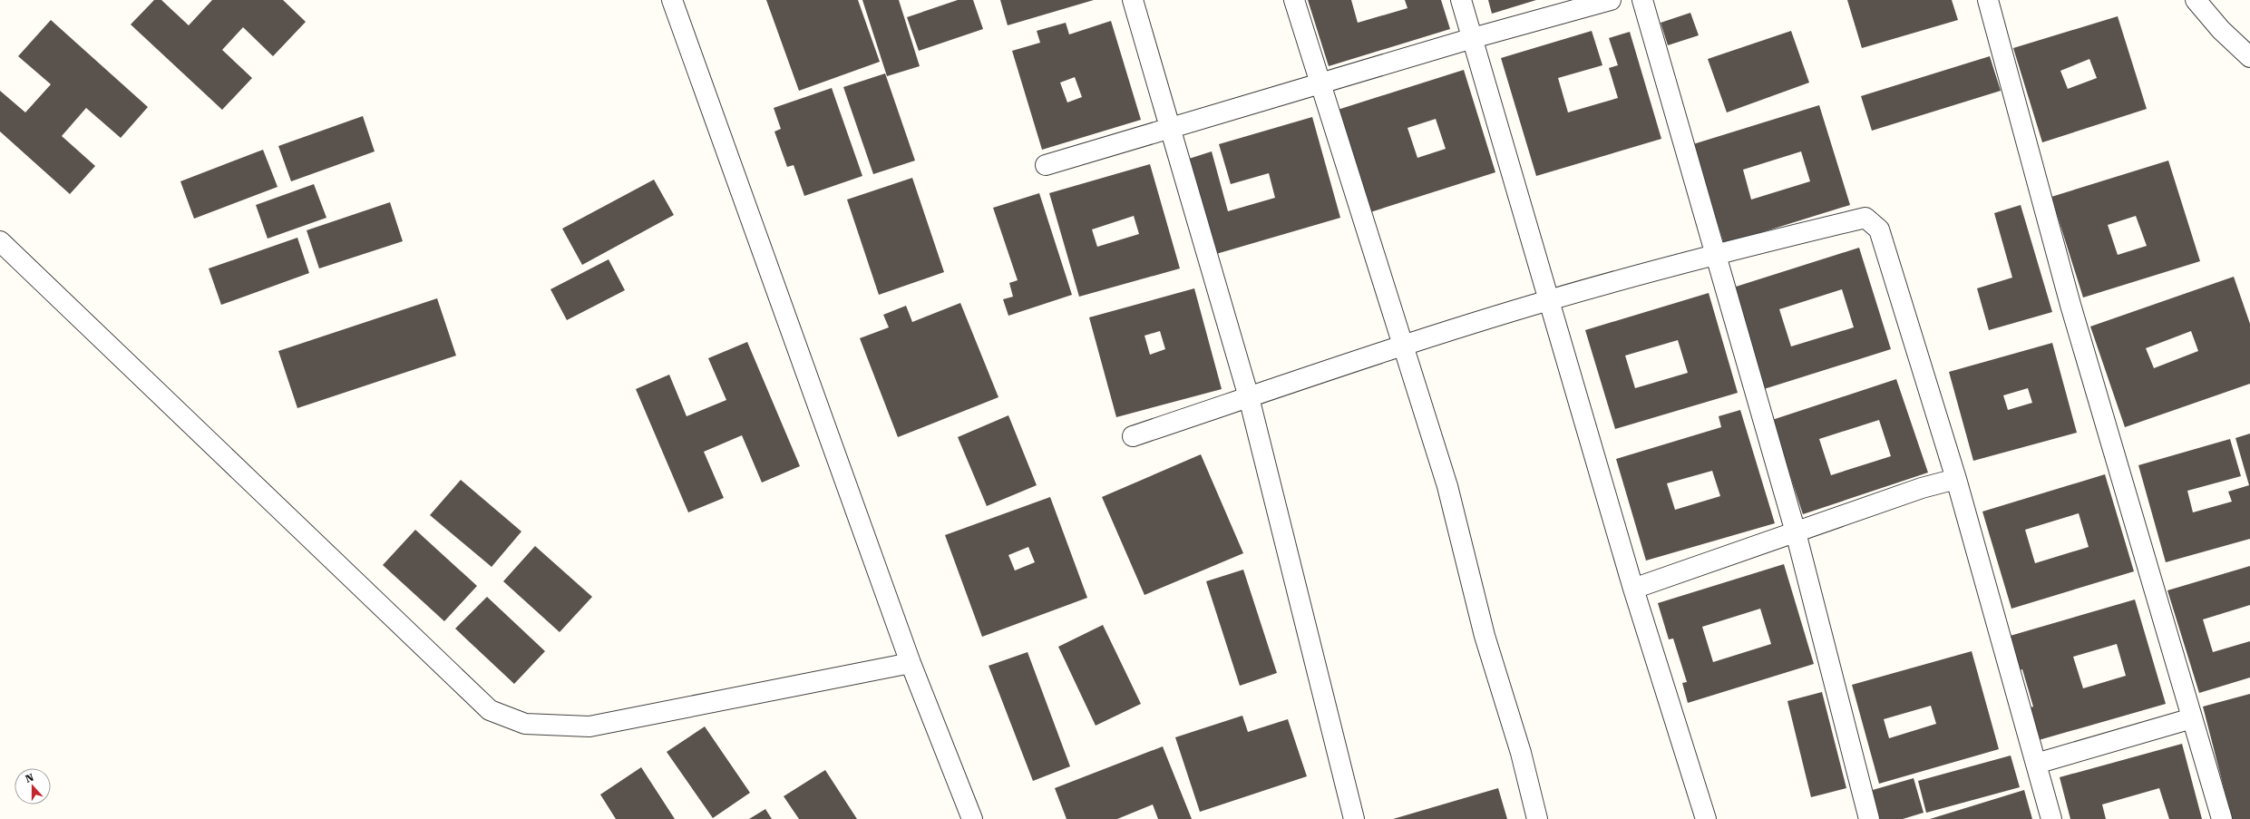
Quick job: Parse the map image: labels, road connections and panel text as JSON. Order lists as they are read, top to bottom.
{
  "north": "top"
}
